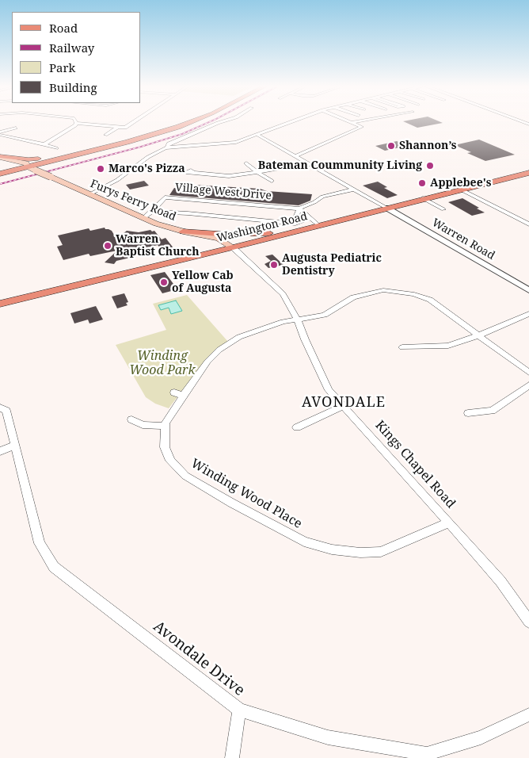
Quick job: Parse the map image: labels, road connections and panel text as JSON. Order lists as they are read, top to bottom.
{
  "streets": {
    "main road": ["Furys Ferry Road", "Washington Road"],
    "street": [
      "Village West Drive",
      "Warren Road",
      "Kings Chapel Road",
      "Winding Wood Place",
      "Avondale Drive"
    ]
  },
  "crossings": [
    ["Village West Drive", "Furys Ferry Road"],
    ["Furys Ferry Road", "Washington Road"],
    ["Furys Ferry Road", "Kings Chapel Road"],
    ["Washington Road", "Warren Road"],
    ["Washington Road", "Kings Chapel Road"],
    ["Kings Chapel Road", "Winding Wood Place"]
  ],
  "districts": ["AVONDALE"],
  "parks": ["Winding Wood Park"],
  "places": [
    "Shannon’s",
    "Bateman Coummunity Living",
    "Marco's Pizza",
    "Applebee's",
    "Warren Baptist Church",
    "Augusta Pediatric Dentistry",
    "Yellow Cab of Augusta"
  ],
  "legend": [
    "Road",
    "Railway",
    "Park",
    "Building"
  ]
}
